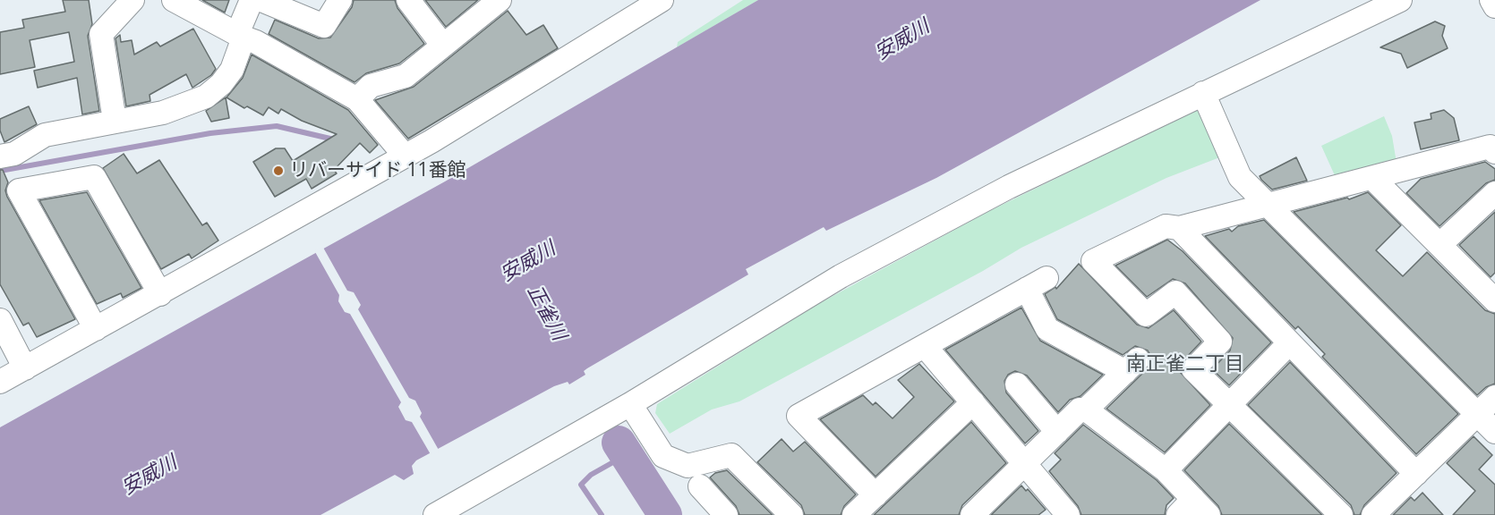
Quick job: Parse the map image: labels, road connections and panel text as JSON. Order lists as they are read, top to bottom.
{
  "districts": ["南正雀二丁目"],
  "water": ["安威川", "正雀川"],
  "places": ["リバーサイド 11番館"]
}
